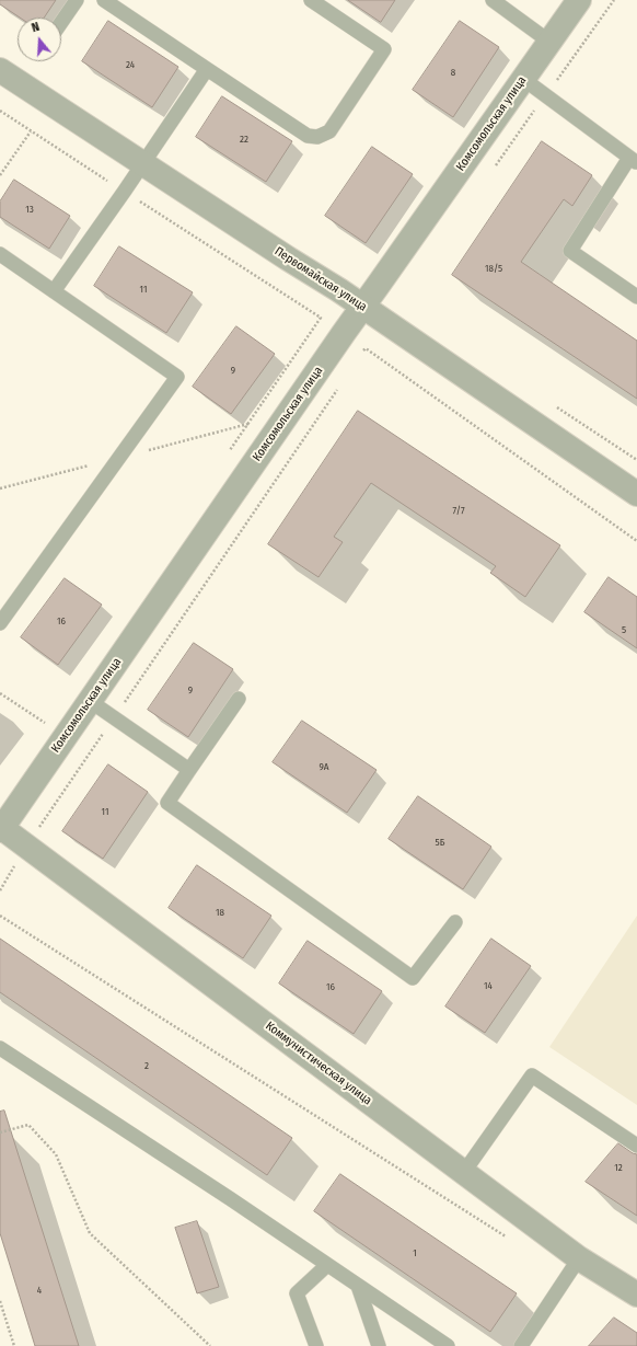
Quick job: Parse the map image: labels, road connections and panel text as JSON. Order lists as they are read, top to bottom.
{
  "streets": {
    "street": ["Комсомольская улица", "Первомайская улица", "Коммунистическая улица"]
  },
  "crossings": [
    ["Комсомольская улица", "Первомайская улица"],
    ["Комсомольская улица", "Коммунистическая улица"]
  ],
  "house_numbers": [
    "24",
    "8",
    "22",
    "13",
    "18/5",
    "11",
    "9",
    "7/7",
    "16",
    "5",
    "9",
    "9А",
    "11",
    "5Б",
    "18",
    "14",
    "16",
    "2",
    "12",
    "1",
    "4"
  ],
  "north": "top"
}
